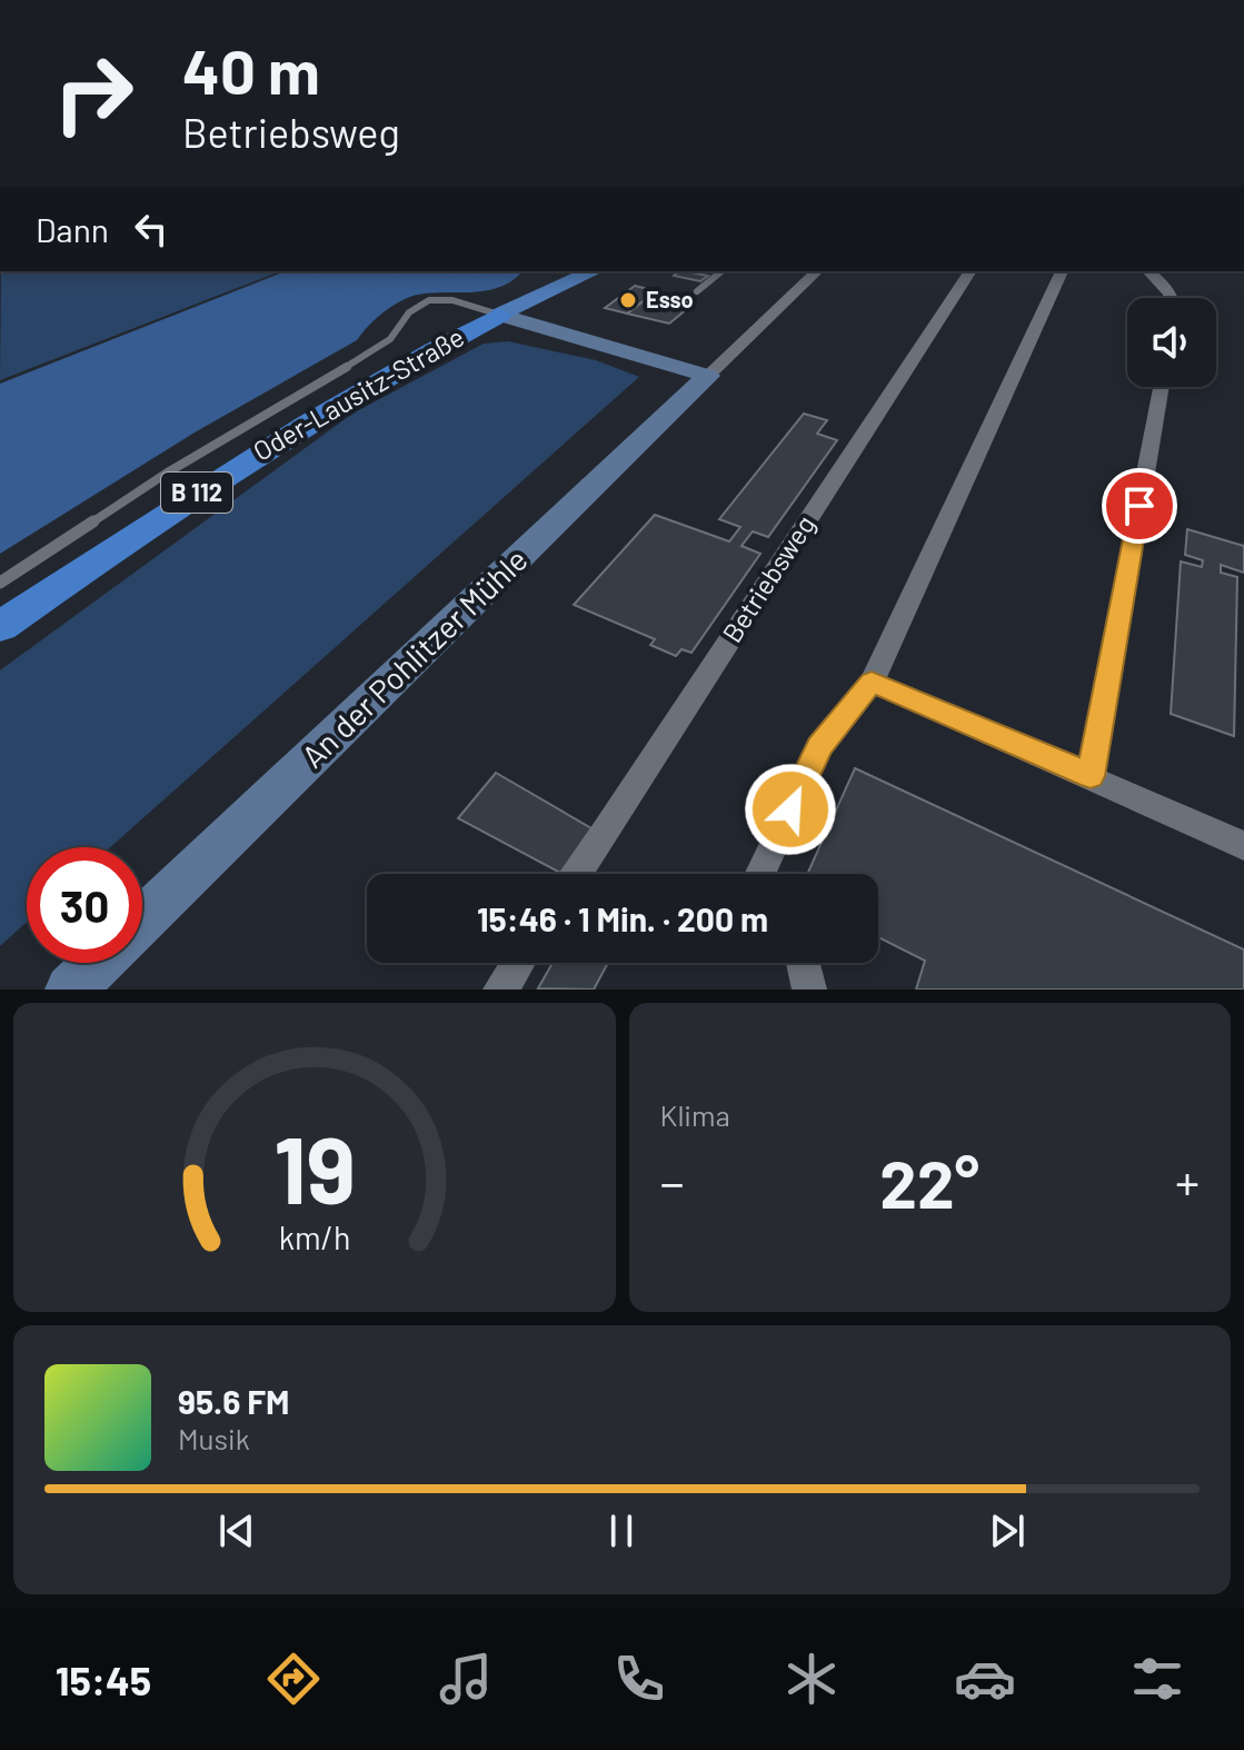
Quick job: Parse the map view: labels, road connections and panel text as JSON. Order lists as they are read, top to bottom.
{
  "streets": {
    "highway": ["Oder-Lausitz-Straße", "B 112"],
    "main road": ["An der Pohlitzer Mühle"],
    "street": ["Betriebsweg"]
  },
  "crossings": [
    ["Oder-Lausitz-Straße", "B 112"]
  ],
  "places": ["Esso"],
  "page": {
    "turn": ["40 m", "Betriebsweg"],
    "then": "Dann",
    "limit": "30",
    "trip": "15:46 · 1 Min. · 200 m",
    "tile": "Klima",
    "heat": ["−", "22°", "+"],
    "song": ["95.6 FM", "Musik"],
    "tabs": "15:45",
    "gauge": ["19", "km/h"]
  }
}
